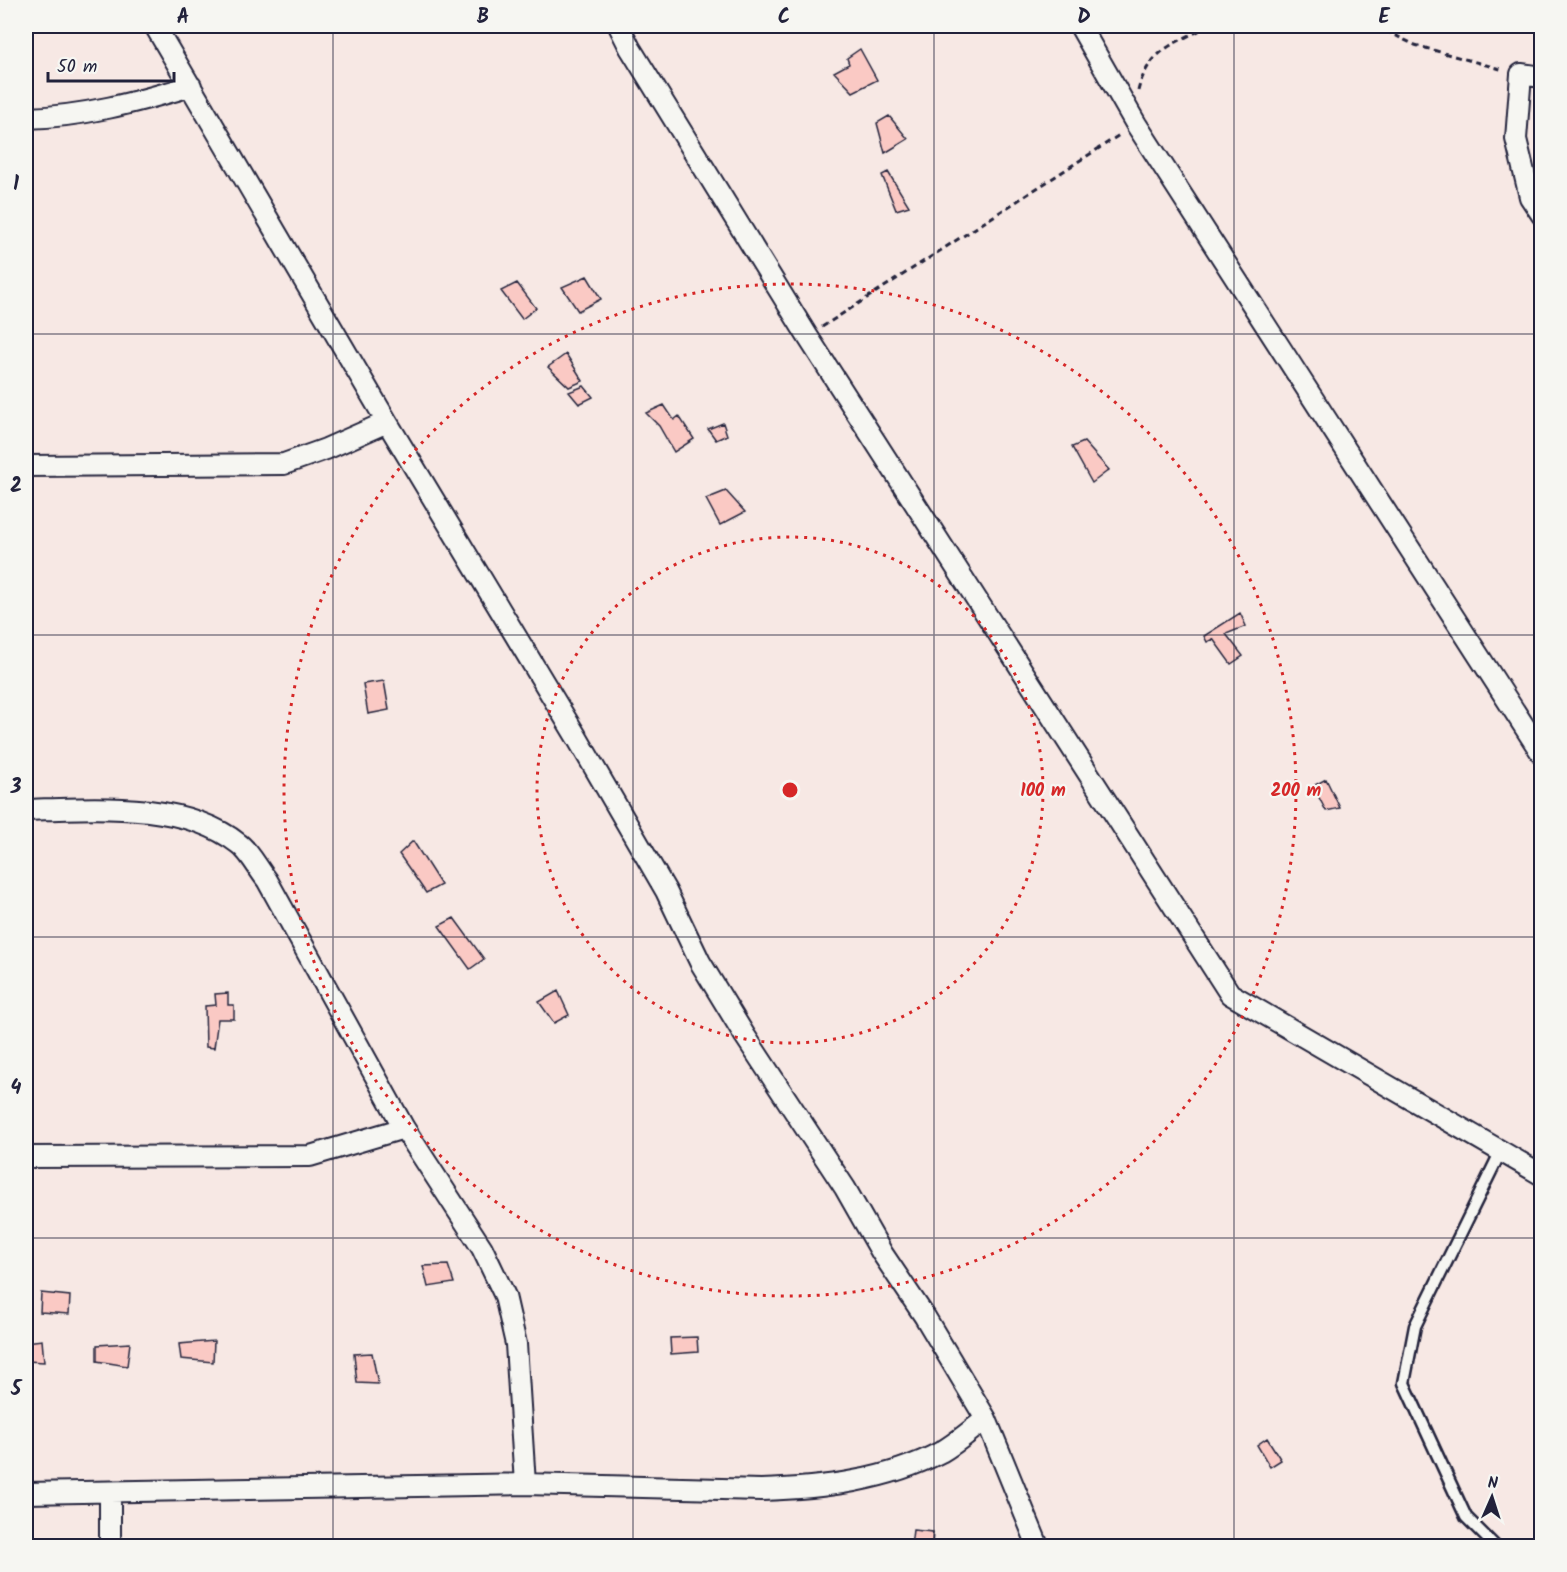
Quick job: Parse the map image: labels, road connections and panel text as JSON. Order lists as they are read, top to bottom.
{
  "scale_bar": "50 m",
  "north": "top",
  "grid": {
    "columns": [
      "A",
      "B",
      "C",
      "D",
      "E"
    ],
    "rows": [
      "1",
      "2",
      "3",
      "4",
      "5"
    ]
  },
  "rings": ["100 m", "200 m"]
}
